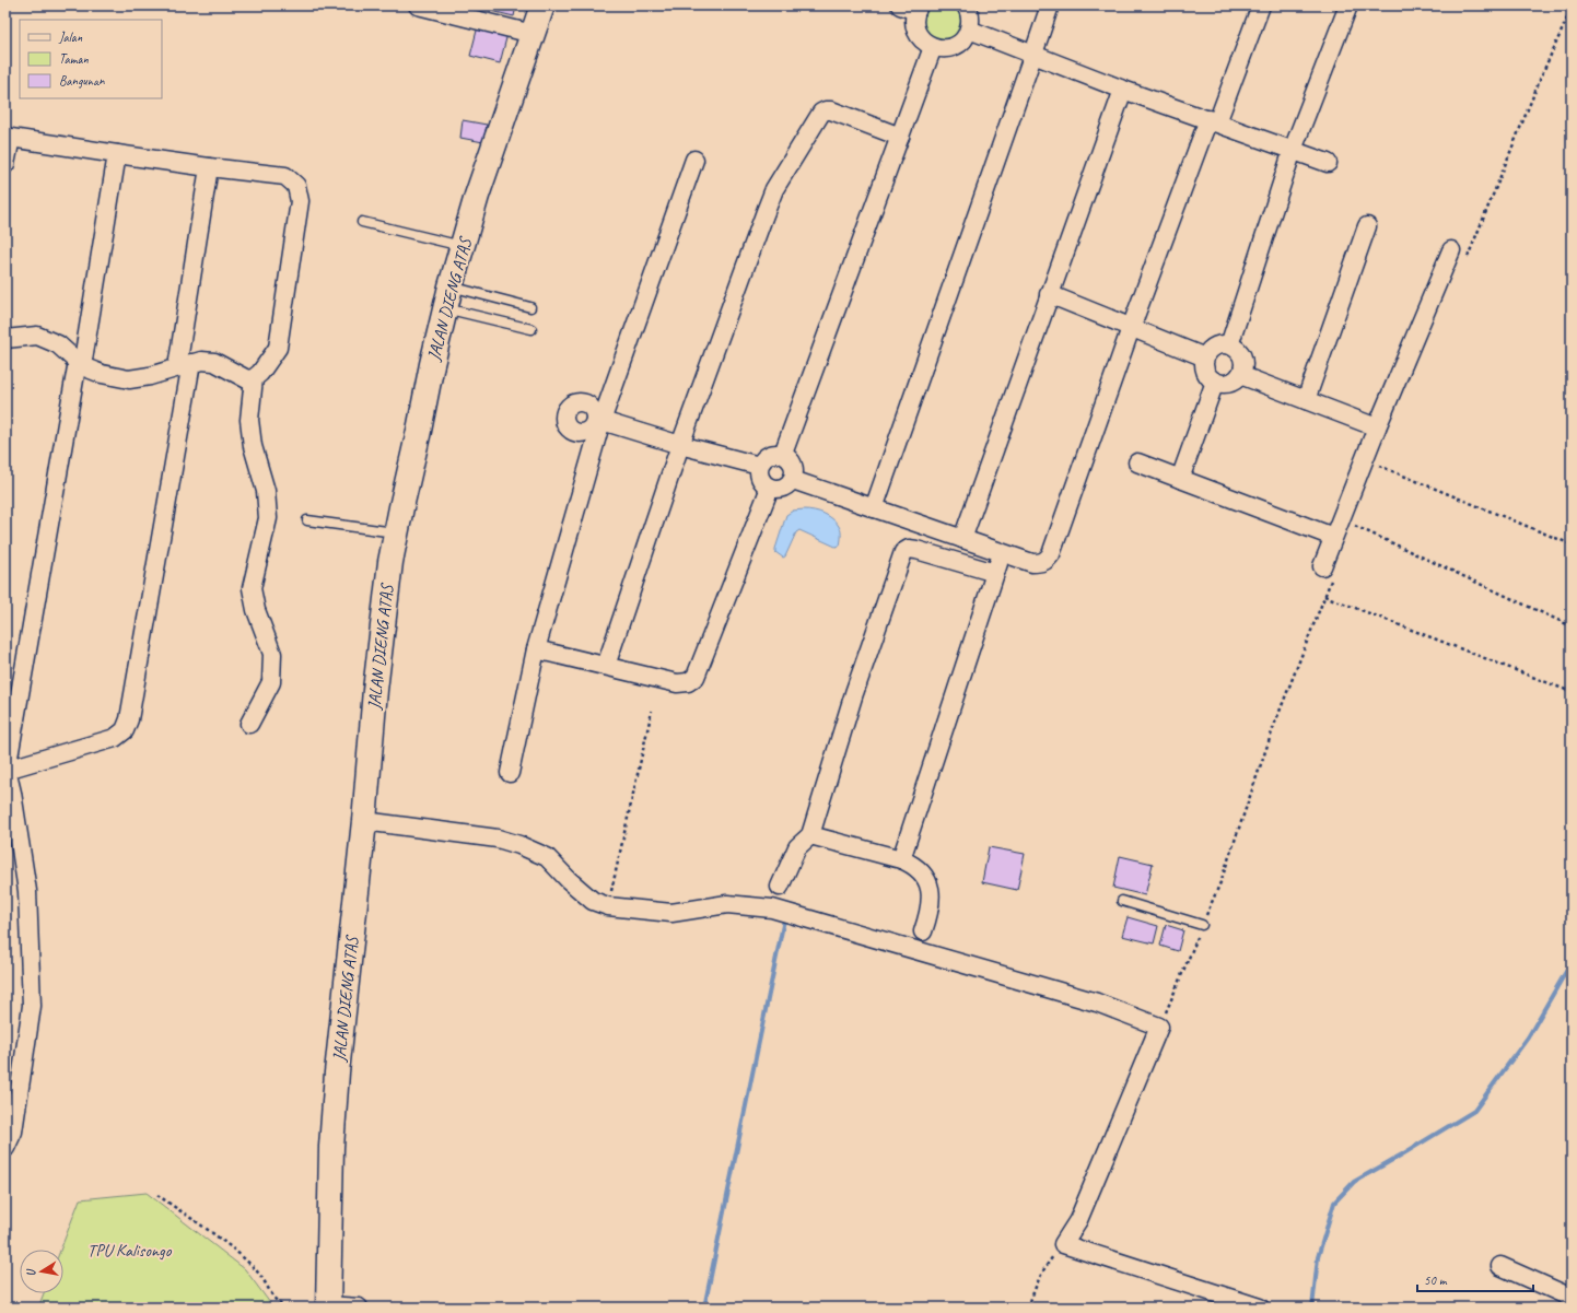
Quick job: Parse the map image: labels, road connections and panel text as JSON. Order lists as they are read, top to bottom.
{
  "streets": {
    "street": ["JALAN DIENG ATAS"]
  },
  "parks": ["TPU Kalisongo"],
  "legend": ["Jalan", "Taman", "Bangunan"],
  "scale_bar": "50 m",
  "north": "left"
}
